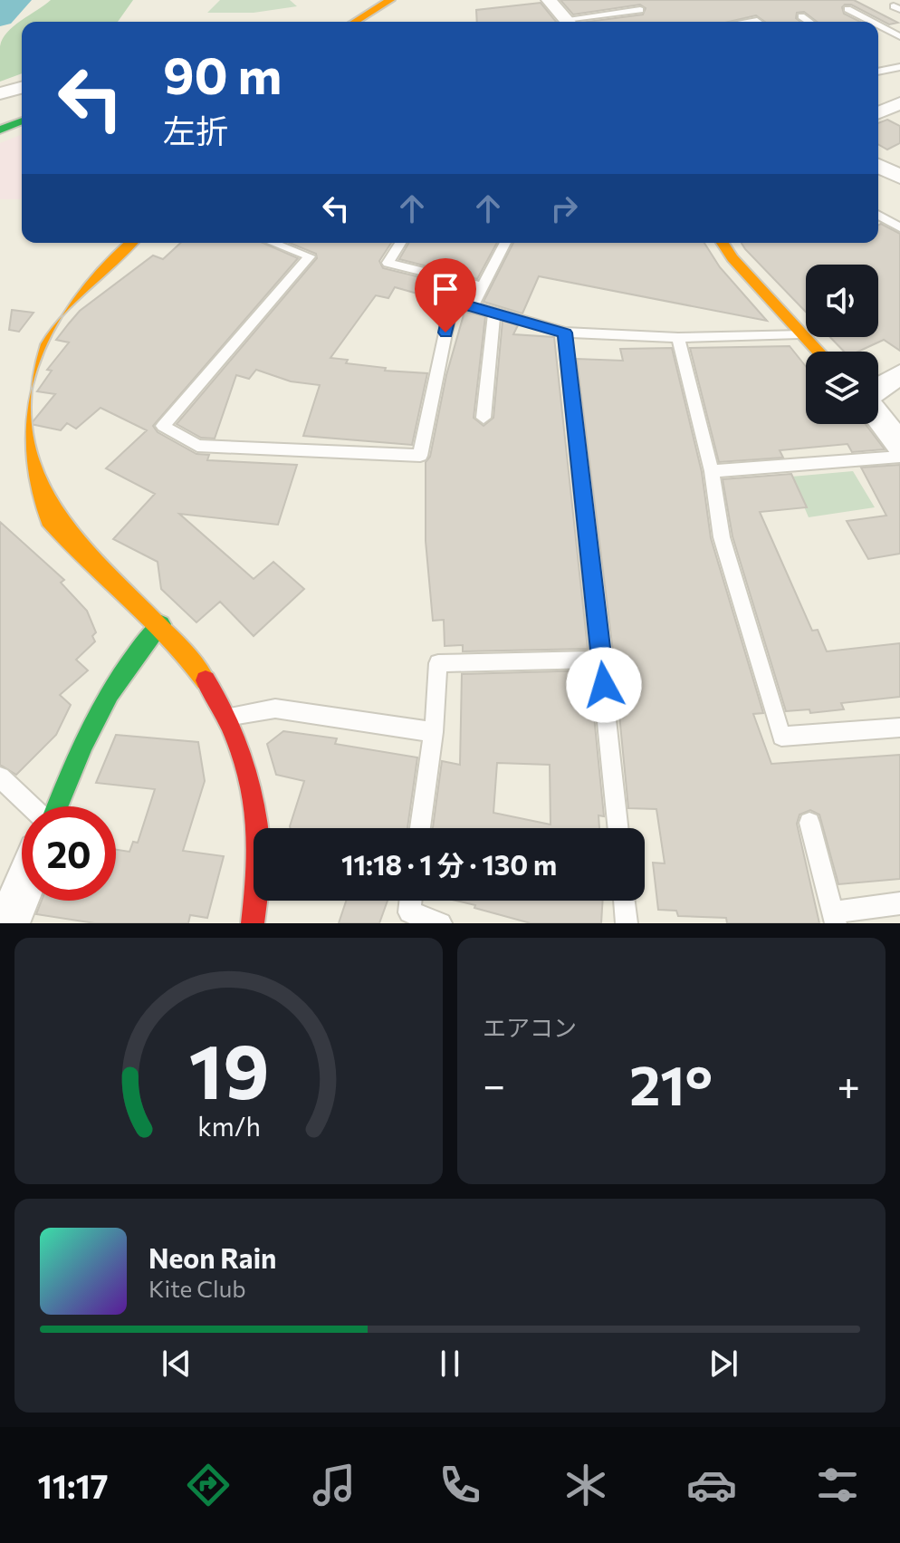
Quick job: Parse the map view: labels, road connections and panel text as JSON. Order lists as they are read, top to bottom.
{
  "page": {
    "turn": ["90 m", "左折"],
    "limit": "20",
    "trip": "11:18 · 1 分 · 130 m",
    "tile": "エアコン",
    "heat": ["−", "21°", "+"],
    "song": ["Neon Rain", "Kite Club"],
    "tabs": "11:17",
    "gauge": ["19", "km/h"]
  }
}
